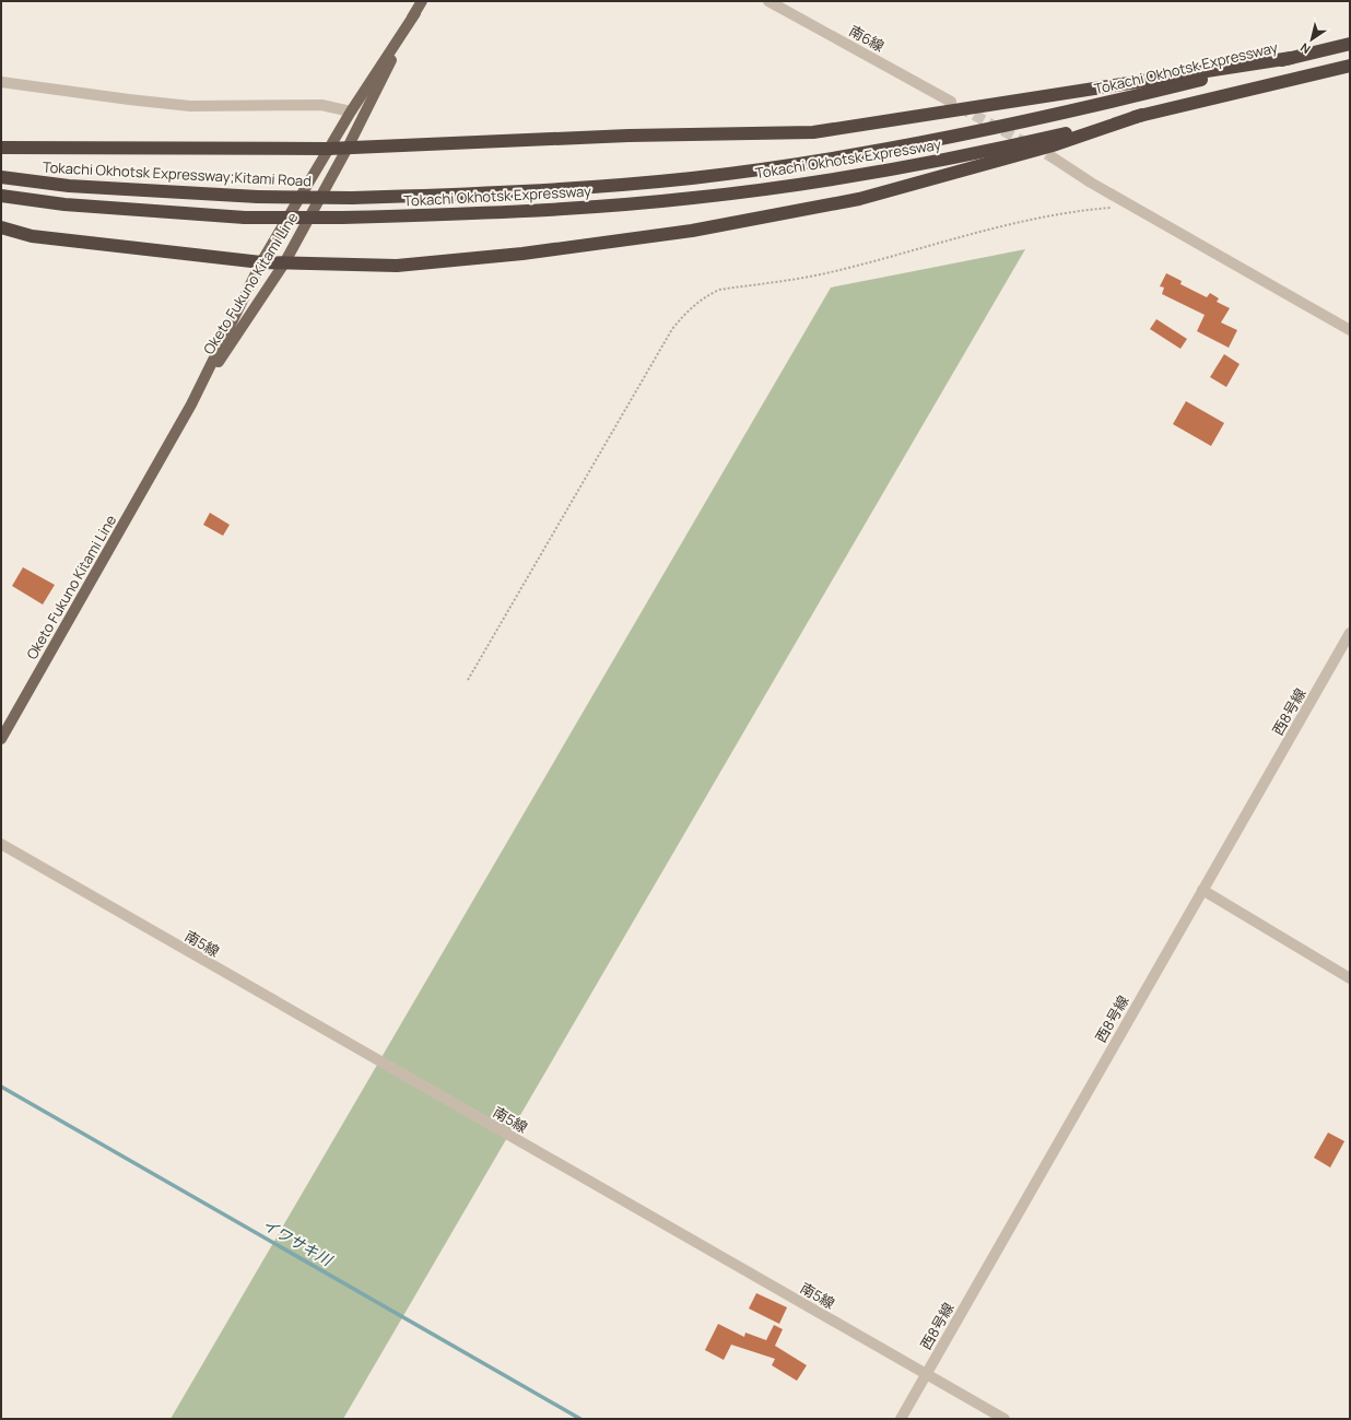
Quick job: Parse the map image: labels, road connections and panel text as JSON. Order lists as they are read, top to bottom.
{
  "streets": {
    "highway": ["Tokachi Okhotsk Expressway", "Tokachi Okhotsk Expressway;Kitami Road"],
    "main road": ["Oketo Fukuno Kitami Line"],
    "street": ["南6線", "西8号線", "南5線"]
  },
  "crossings": [
    ["Tokachi Okhotsk Expressway", "Tokachi Okhotsk Expressway;Kitami Road"],
    ["西8号線", "南5線"]
  ],
  "water": ["イワサキ川"],
  "north": "bottom left"
}
